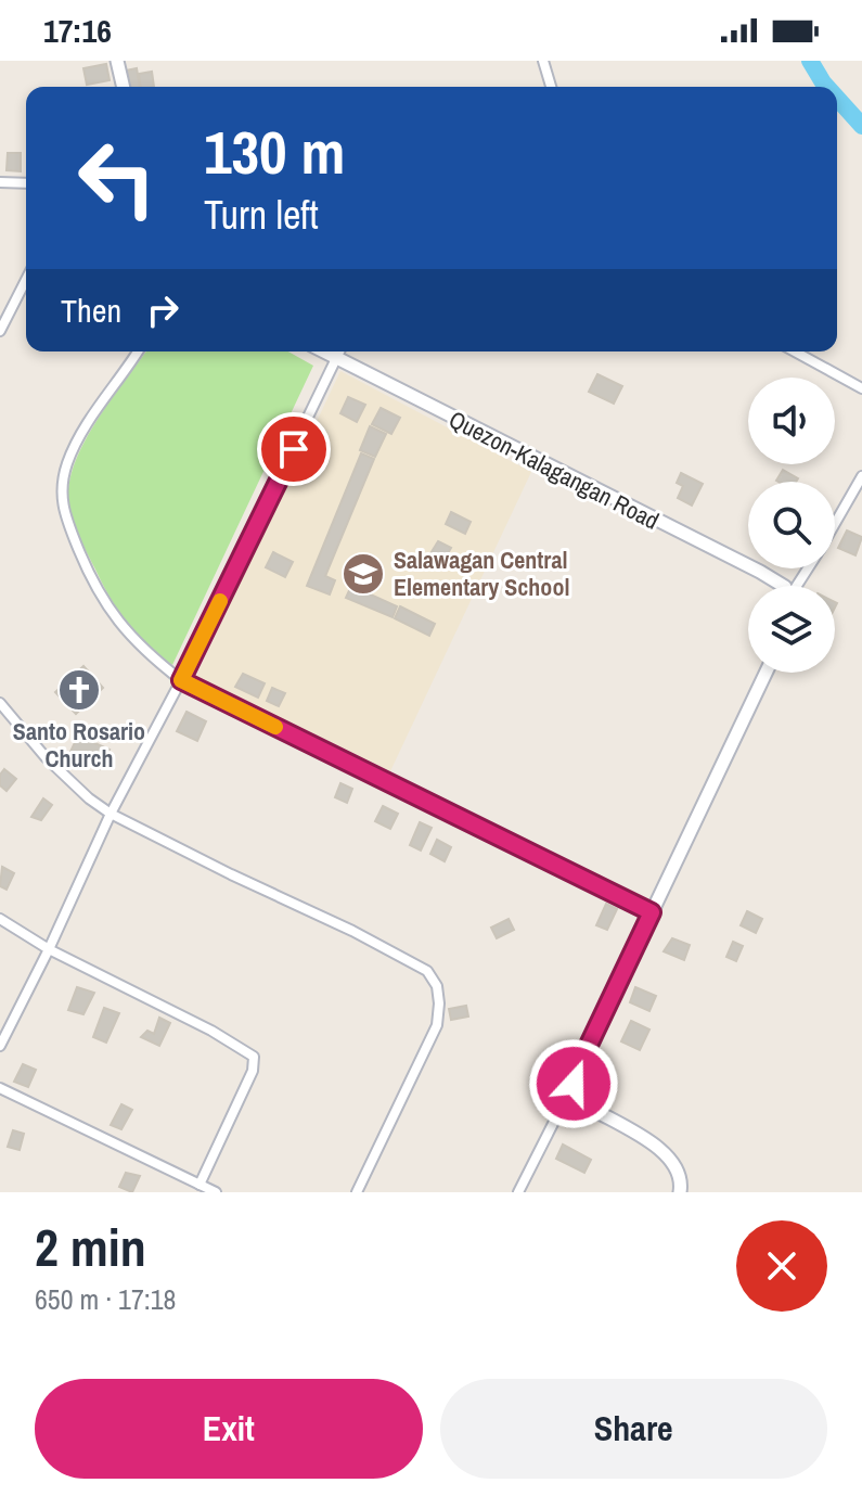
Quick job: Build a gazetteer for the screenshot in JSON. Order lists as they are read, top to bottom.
{
  "streets": {
    "main road": ["Quezon-Kalagangan Road"]
  },
  "places": {
    "school or university": ["Salawagan Central Elementary School"],
    "church": ["Santo Rosario Church"]
  },
  "page": {
    "status": "17:16",
    "turn": ["130 m", "Turn left"],
    "then": "Then",
    "heading": ["2 min", "650 m · 17:18"],
    "buttons": ["Exit", "Share"]
  }
}
